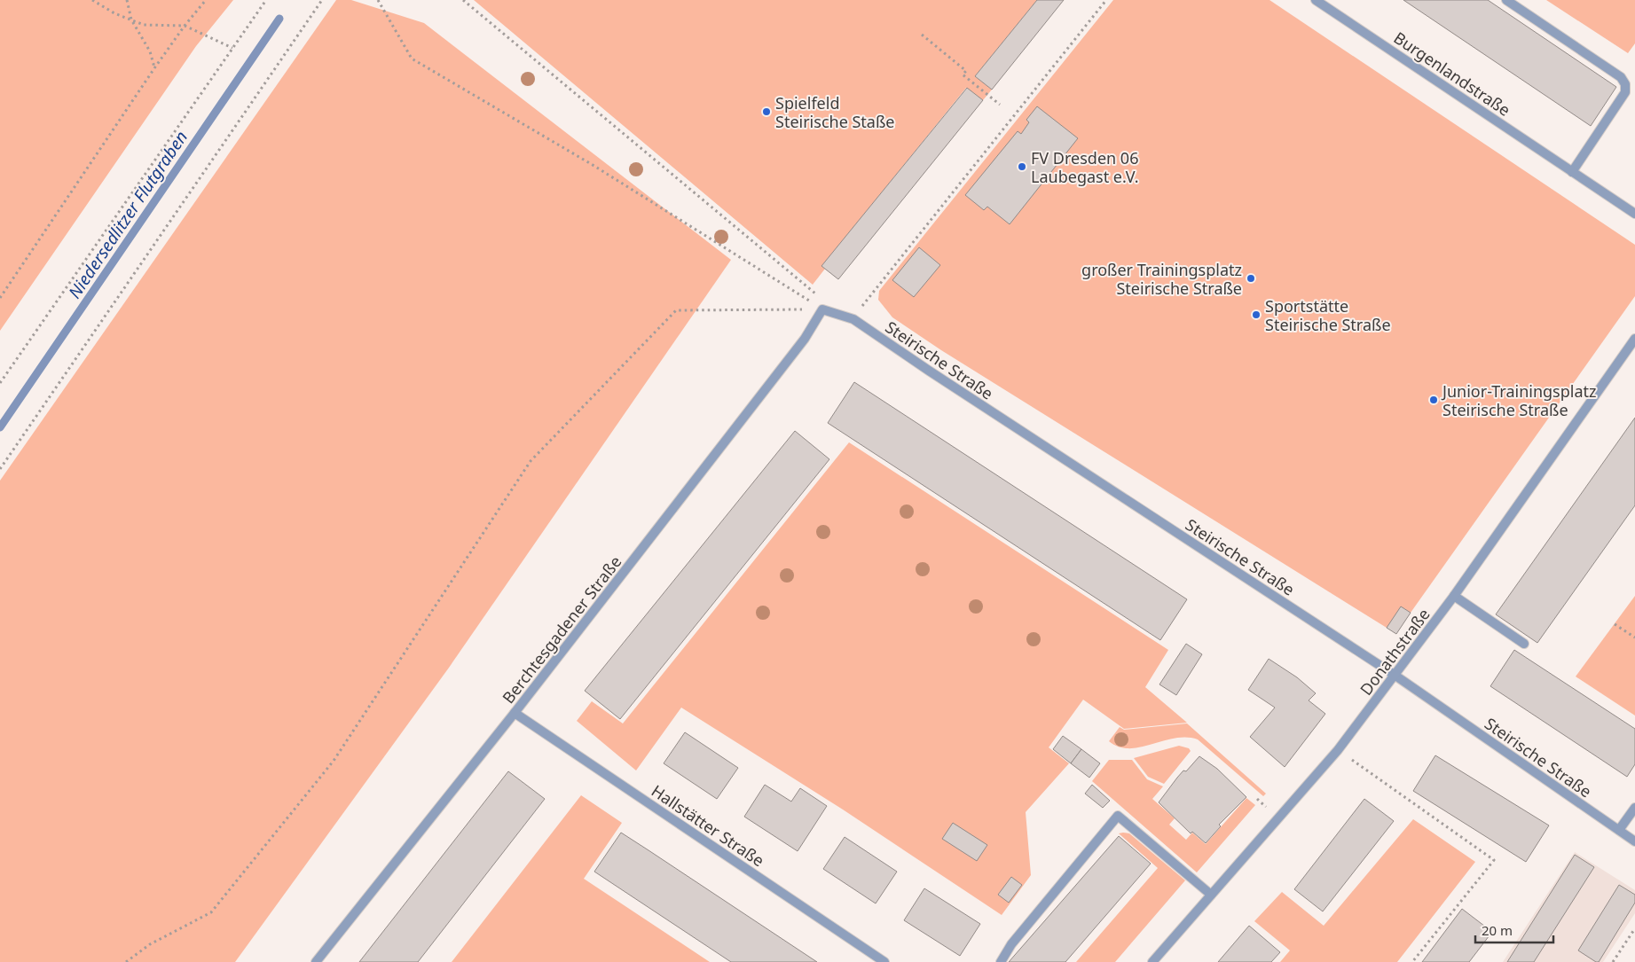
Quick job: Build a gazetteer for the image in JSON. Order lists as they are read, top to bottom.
{
  "streets": {
    "street": [
      "Burgenlandstraße",
      "Steirische Straße",
      "Berchtesgadener Straße",
      "Donathstraße",
      "Hallstätter Straße"
    ]
  },
  "crossings": [
    ["Steirische Straße", "Berchtesgadener Straße"],
    ["Steirische Straße", "Donathstraße"],
    ["Berchtesgadener Straße", "Hallstätter Straße"]
  ],
  "water": ["Niedersedlitzer Flutgraben"],
  "places": [
    "Spielfeld Steirische Staße",
    "FV Dresden 06 Laubegast e.V.",
    "großer Trainingsplatz Steirische Straße",
    "Sportstätte Steirische Straße",
    "Junior-Trainingsplatz Steirische Straße"
  ],
  "scale_bar": "20 m"
}
